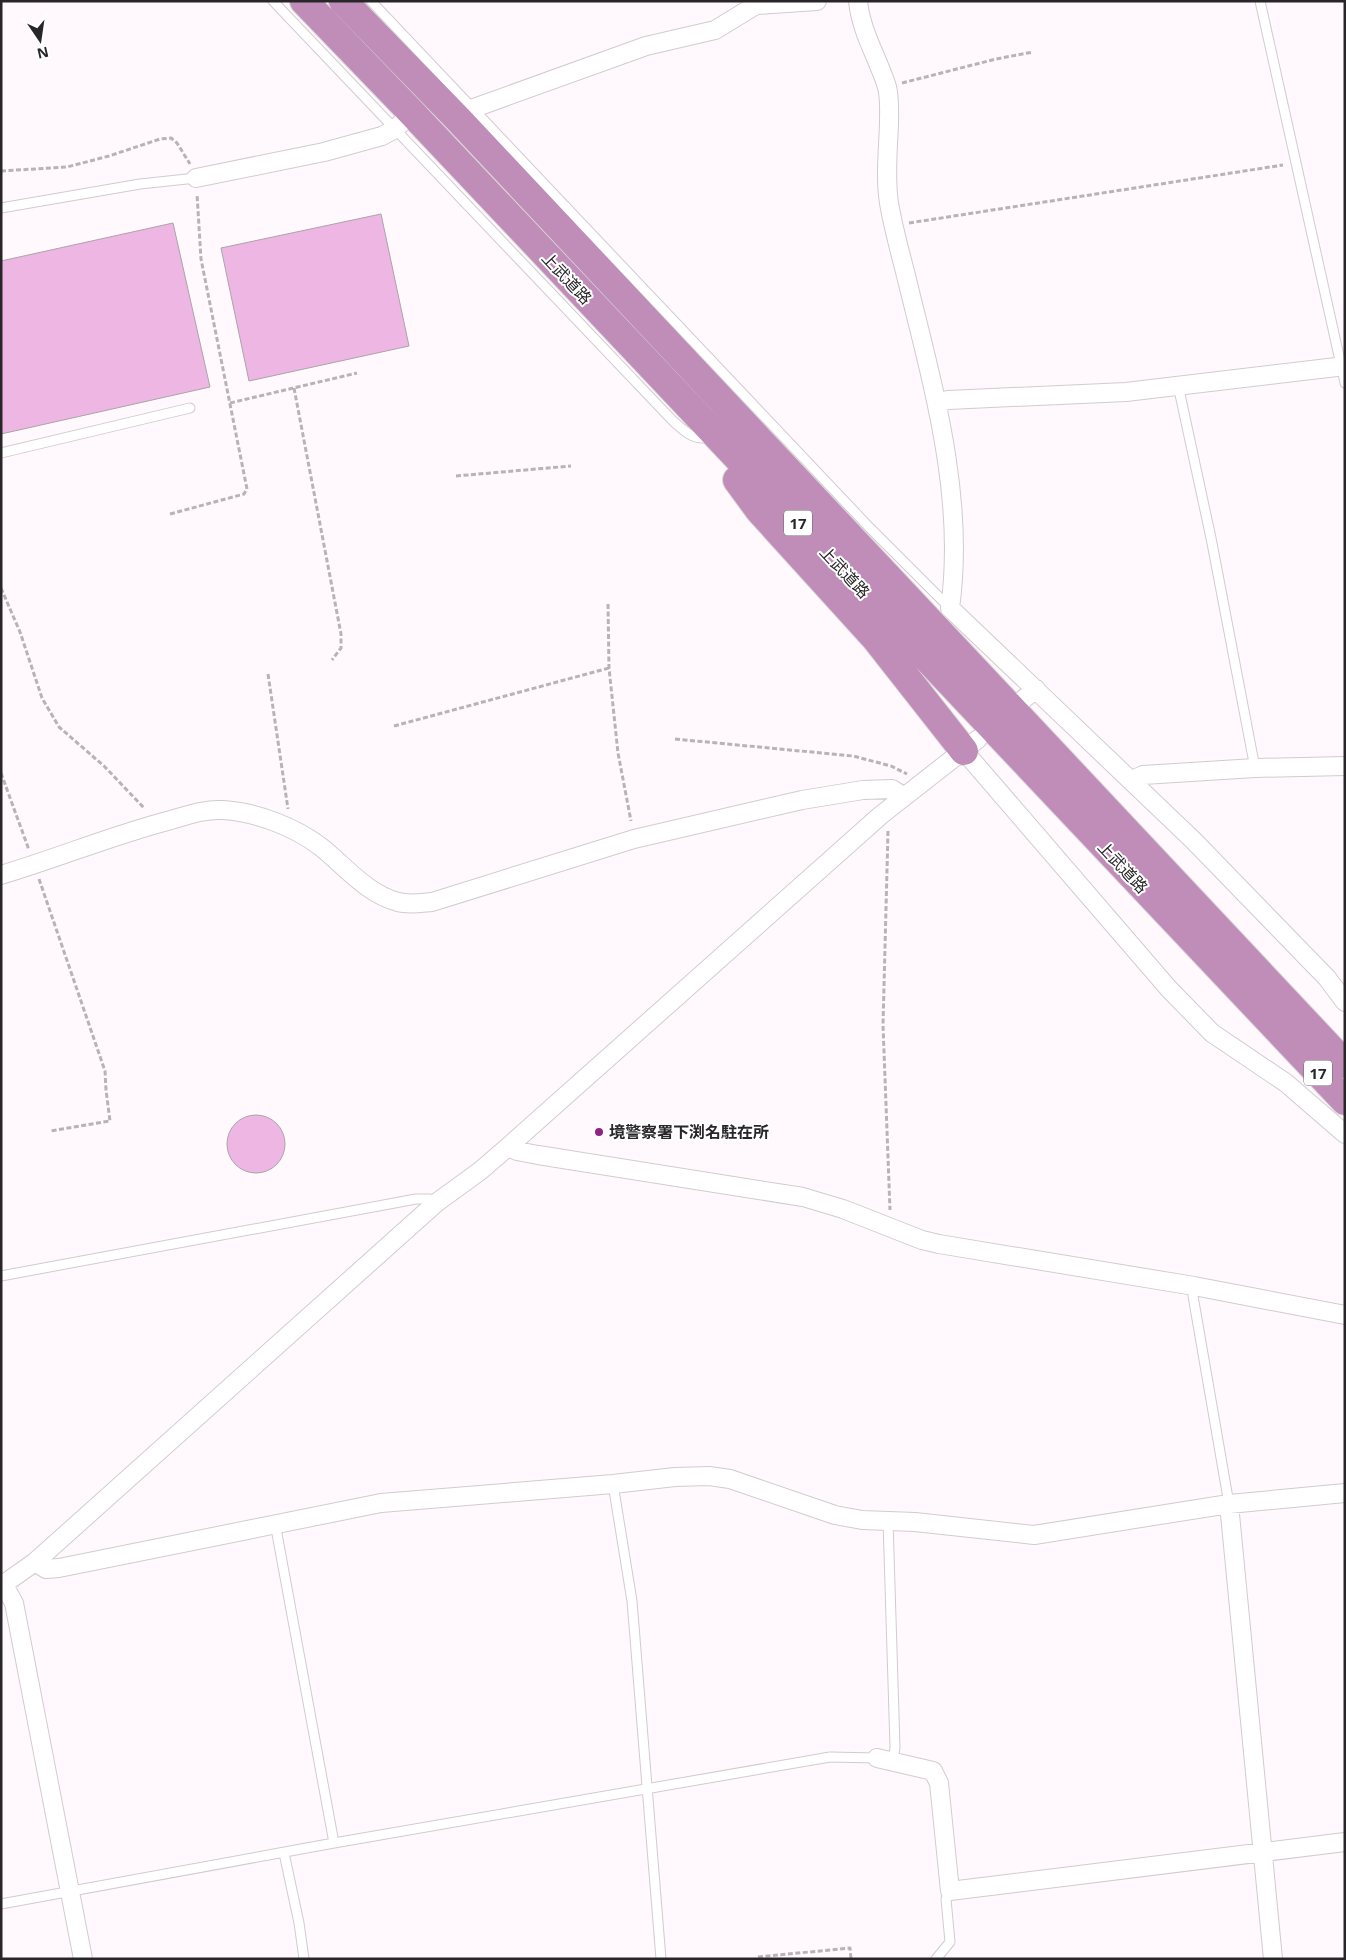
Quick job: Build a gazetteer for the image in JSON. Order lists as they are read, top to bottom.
{
  "streets": {
    "highway": ["上武道路", "17"]
  },
  "places": ["境警察署下渕名駐在所"],
  "north": "bottom"
}
